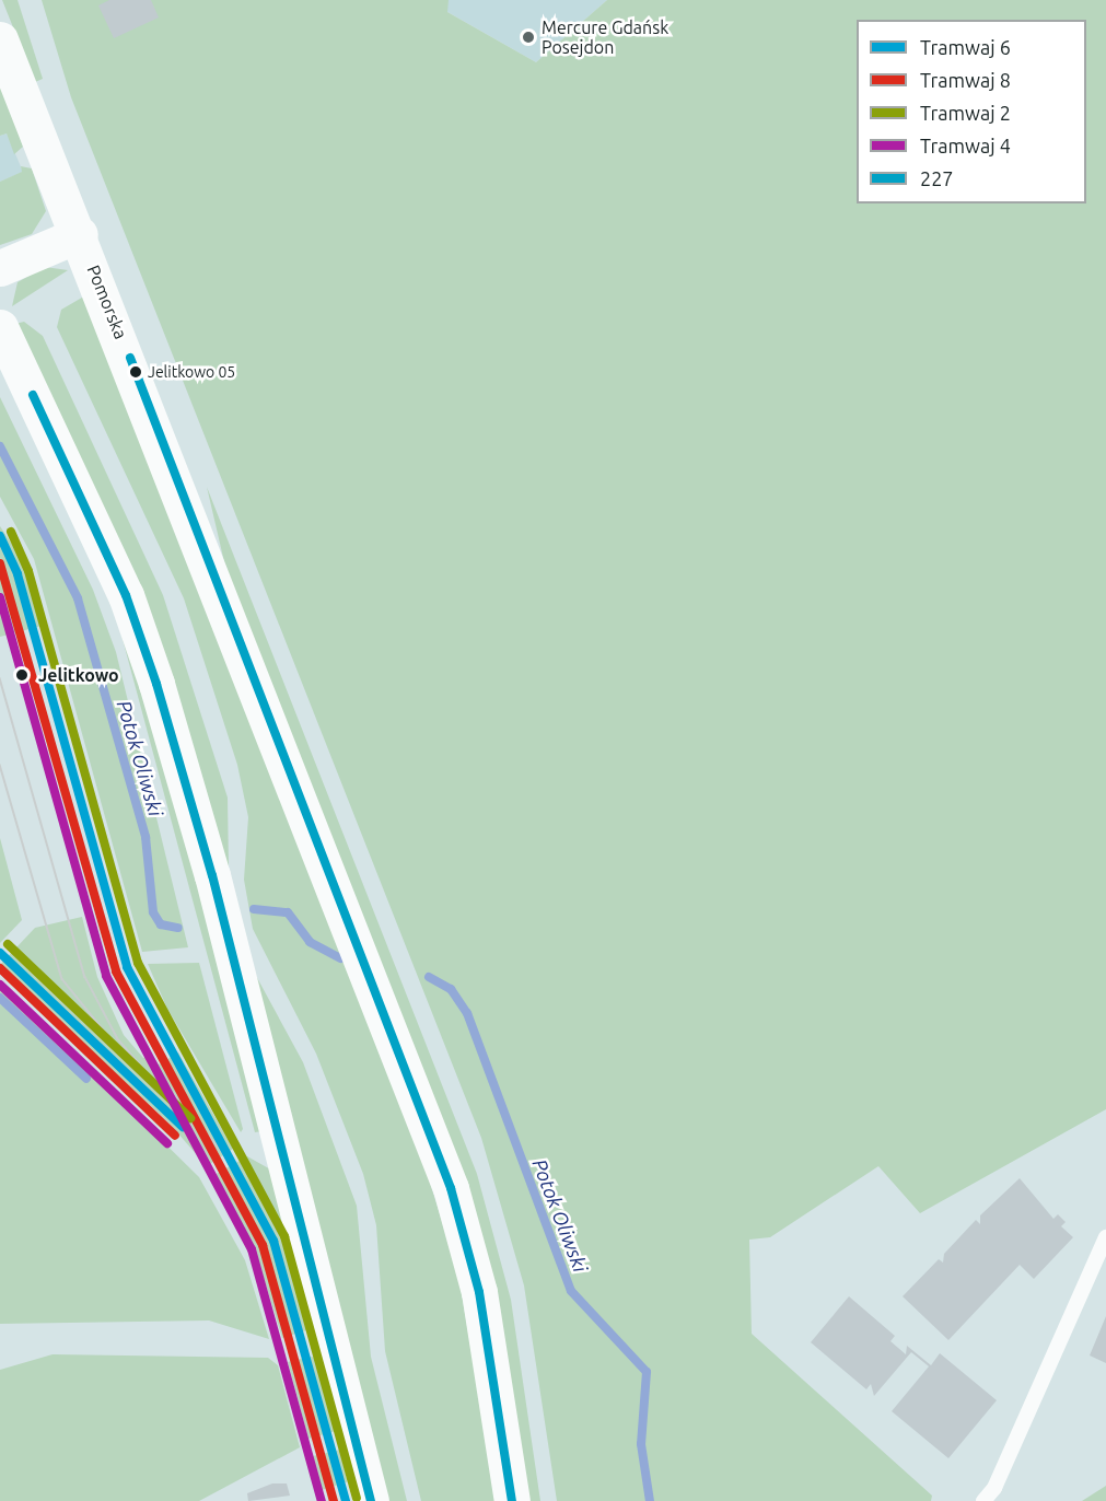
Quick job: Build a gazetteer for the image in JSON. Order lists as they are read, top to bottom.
{
  "streets": {
    "street": ["Pomorska"]
  },
  "water": ["Potok Oliwski"],
  "places": ["Mercure Gdańsk Posejdon", "Jelitkowo 05", "Jelitkowo"],
  "lines": [
    "transit line 227",
    "tram line 2",
    "tram line 6",
    "tram line 8",
    "tram line 4"
  ],
  "legend": [
    "Tramwaj 6",
    "Tramwaj 8",
    "Tramwaj 2",
    "Tramwaj 4",
    "227"
  ]
}
